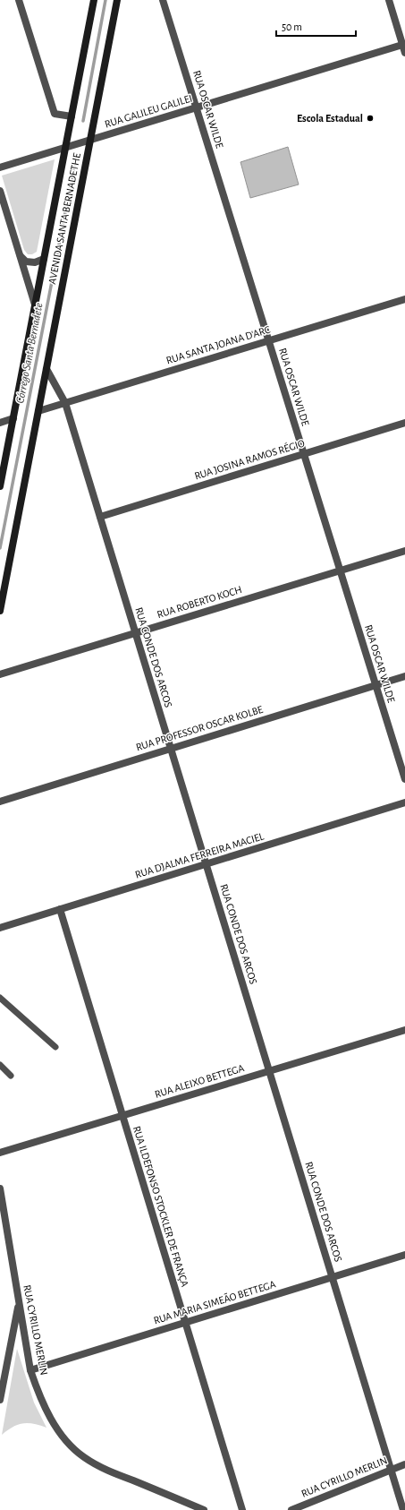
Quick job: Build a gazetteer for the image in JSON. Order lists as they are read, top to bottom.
{
  "streets": {
    "main road": ["AVENIDA SANTA BERNADETHE"],
    "street": [
      "RUA OSCAR WILDE",
      "RUA GALILEU GALILEI",
      "RUA SANTA JOANA D'ARC",
      "RUA JOSINA RAMOS RÉGIO",
      "RUA ROBERTO KOCH",
      "RUA CONDE DOS ARCOS",
      "RUA PROFESSOR OSCAR KOLBE",
      "RUA DJALMA FERREIRA MACIEL",
      "RUA ALEIXO BETTEGA",
      "RUA ILDEFONSO STOCKLER DE FRANÇA",
      "RUA MARIA SIMEÃO BETTEGA",
      "RUA CYRILLO MERLIN"
    ]
  },
  "crossings": [
    ["RUA OSCAR WILDE", "RUA GALILEU GALILEI"],
    ["RUA OSCAR WILDE", "RUA SANTA JOANA D'ARC"],
    ["RUA OSCAR WILDE", "RUA JOSINA RAMOS RÉGIO"],
    ["RUA OSCAR WILDE", "RUA ROBERTO KOCH"],
    ["RUA OSCAR WILDE", "RUA PROFESSOR OSCAR KOLBE"],
    ["RUA GALILEU GALILEI", "AVENIDA SANTA BERNADETHE"],
    ["AVENIDA SANTA BERNADETHE", "RUA SANTA JOANA D'ARC"],
    ["AVENIDA SANTA BERNADETHE", "RUA CONDE DOS ARCOS"],
    ["RUA SANTA JOANA D'ARC", "RUA CONDE DOS ARCOS"],
    ["RUA JOSINA RAMOS RÉGIO", "RUA CONDE DOS ARCOS"],
    ["RUA ROBERTO KOCH", "RUA CONDE DOS ARCOS"],
    ["RUA CONDE DOS ARCOS", "RUA PROFESSOR OSCAR KOLBE"],
    ["RUA CONDE DOS ARCOS", "RUA DJALMA FERREIRA MACIEL"],
    ["RUA CONDE DOS ARCOS", "RUA ALEIXO BETTEGA"],
    ["RUA CONDE DOS ARCOS", "RUA MARIA SIMEÃO BETTEGA"],
    ["RUA CONDE DOS ARCOS", "RUA CYRILLO MERLIN"],
    ["RUA DJALMA FERREIRA MACIEL", "RUA ILDEFONSO STOCKLER DE FRANÇA"],
    ["RUA ALEIXO BETTEGA", "RUA ILDEFONSO STOCKLER DE FRANÇA"],
    ["RUA ILDEFONSO STOCKLER DE FRANÇA", "RUA MARIA SIMEÃO BETTEGA"],
    ["RUA MARIA SIMEÃO BETTEGA", "RUA CYRILLO MERLIN"]
  ],
  "water": ["Córrego Santa Bernadete"],
  "places": ["Escola Estadual"],
  "scale_bar": "50 m"
}
